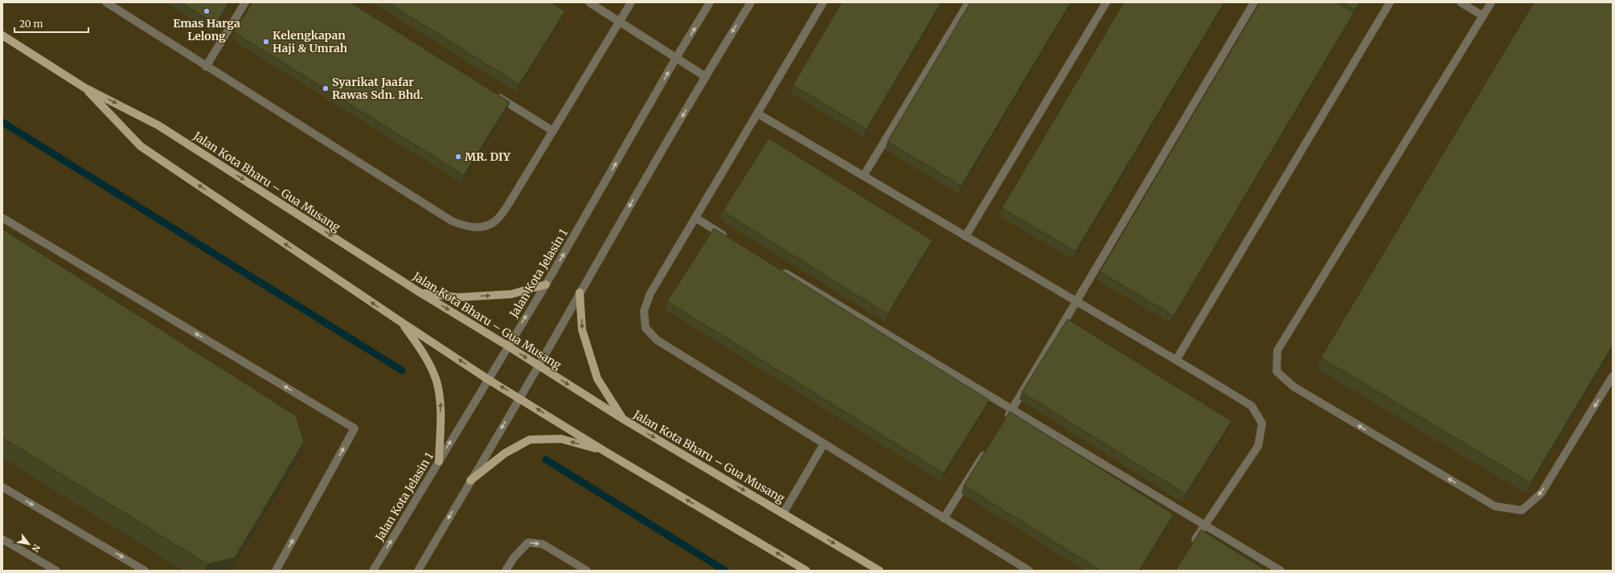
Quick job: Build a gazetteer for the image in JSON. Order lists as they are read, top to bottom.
{
  "streets": {
    "main road": ["Jalan Kota Bharu – Gua Musang"],
    "street": ["Jalan Kota Jelasin 1"]
  },
  "crossings": [
    ["Jalan Kota Bharu – Gua Musang", "Jalan Kota Jelasin 1"]
  ],
  "places": [
    "Emas Harga Lelong",
    "Kelengkapan Haji & Umrah",
    "Syarikat Jaafar Rawas Sdn. Bhd.",
    "MR. DIY"
  ],
  "scale_bar": "20 m",
  "north": "bottom right"
}
